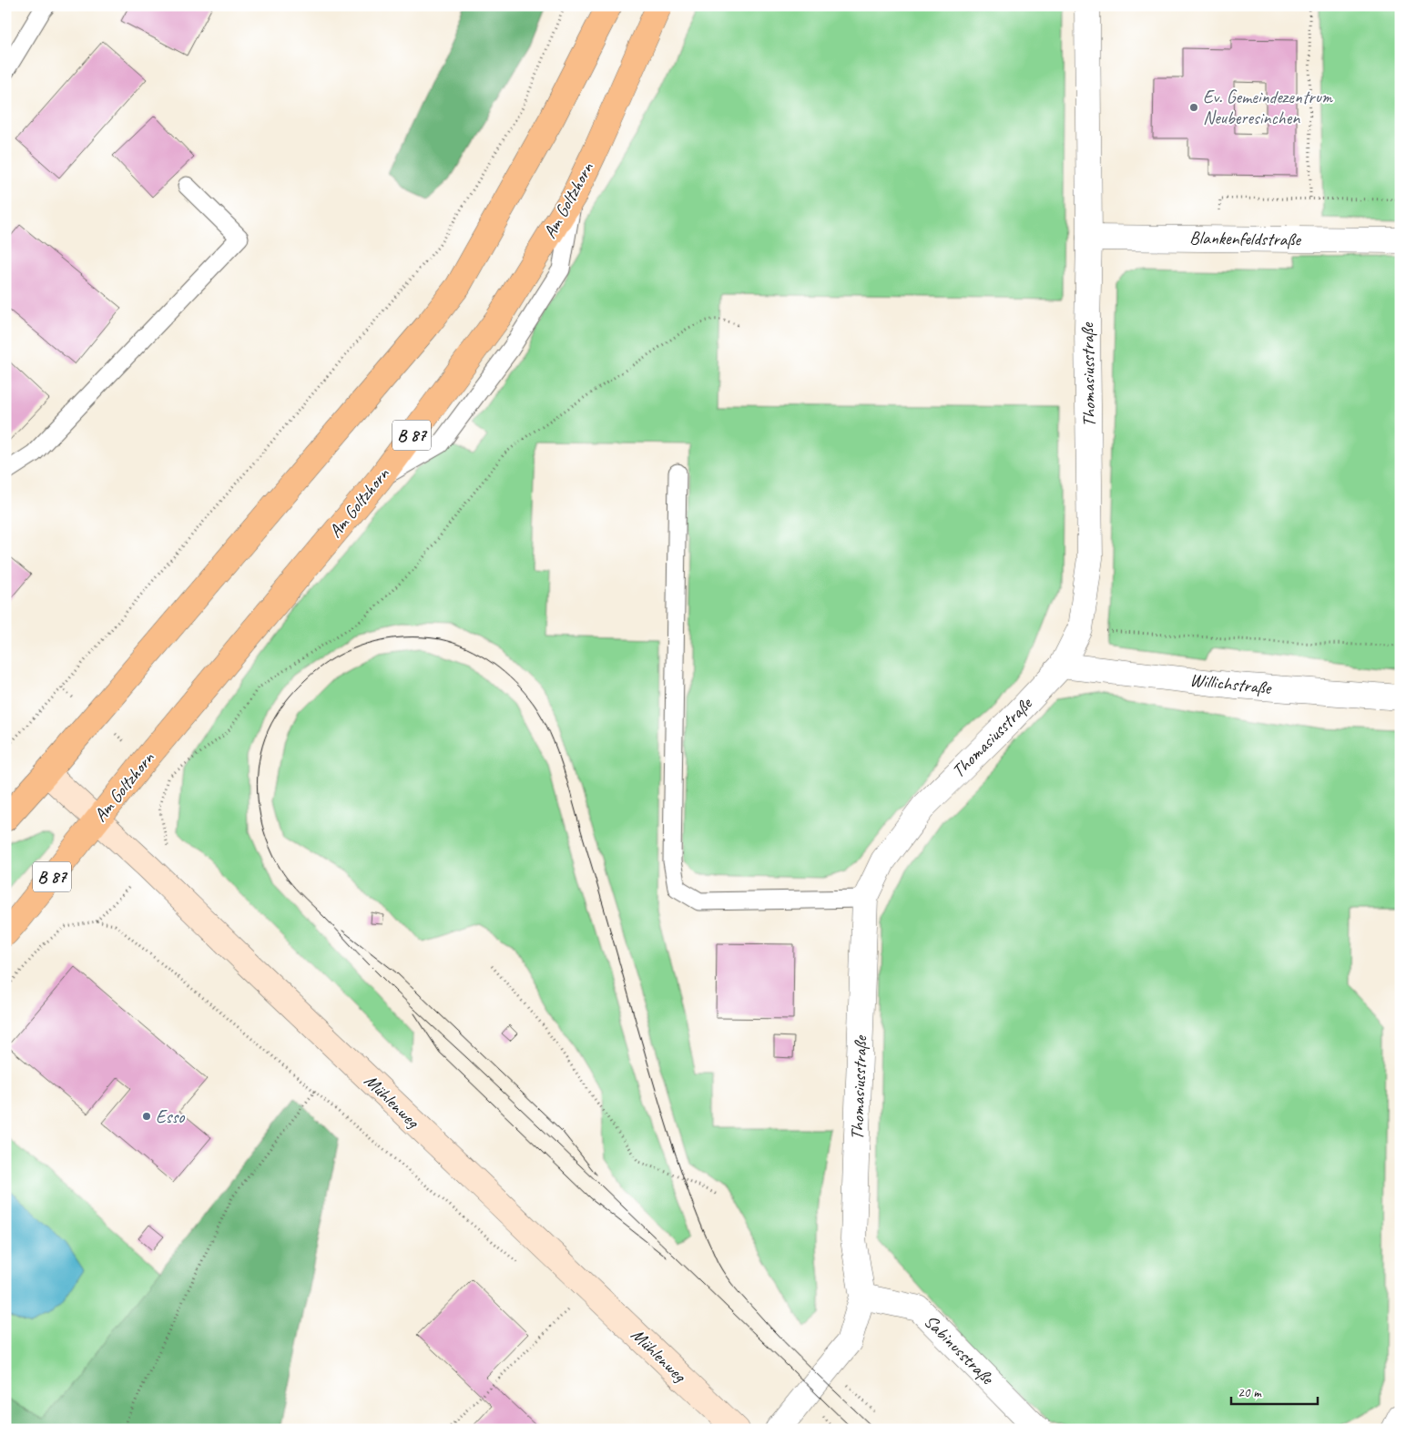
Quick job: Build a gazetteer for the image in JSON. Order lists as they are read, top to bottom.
{
  "streets": {
    "main road": ["Am Goltzhorn", "B 87"],
    "street": [
      "Blankenfeldstraße",
      "Thomasiusstraße",
      "Willichstraße",
      "Mühlenweg",
      "Sabinusstraße"
    ]
  },
  "crossings": [
    ["Am Goltzhorn", "Mühlenweg"],
    ["Blankenfeldstraße", "Thomasiusstraße"],
    ["Thomasiusstraße", "Willichstraße"],
    ["Thomasiusstraße", "Sabinusstraße"]
  ],
  "places": ["Ev. Gemeindezentrum Neuberesinchen", "Esso"],
  "scale_bar": "20 m"
}
